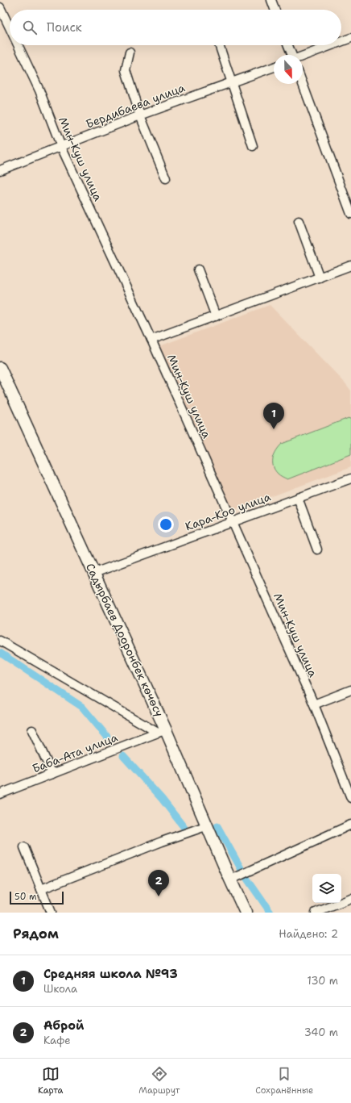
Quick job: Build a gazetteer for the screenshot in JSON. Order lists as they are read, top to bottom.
{
  "streets": {
    "main road": ["Садырбаев Дооронбек көчөсү"],
    "street": [
      "Бердибаева улица",
      "Мин-Куш улица",
      "Кара-Коо улица",
      "Баба-Ата улица"
    ]
  },
  "crossings": [
    ["Бердибаева улица", "Мин-Куш улица"],
    ["Мин-Куш улица", "Кара-Коо улица"],
    ["Кара-Коо улица", "Садырбаев Дооронбек көчөсү"],
    ["Садырбаев Дооронбек көчөсү", "Баба-Ата улица"]
  ],
  "scale_bar": "50 m",
  "north": "bottom",
  "page": {
    "search": "Поиск",
    "pins": ["1", "2"],
    "scale": "50 m",
    "heading": ["Рядом", "Найдено: 2"],
    "list": [
      {
        "mark": "1",
        "name": "Средняя школа №93",
        "note": "Школа",
        "value": "130 m"
      },
      {
        "mark": "2",
        "name": "Аброй",
        "note": "Кафе",
        "value": "340 m"
      }
    ],
    "nav": ["Карта", "Маршрут", "Сохранённые"]
  }
}
